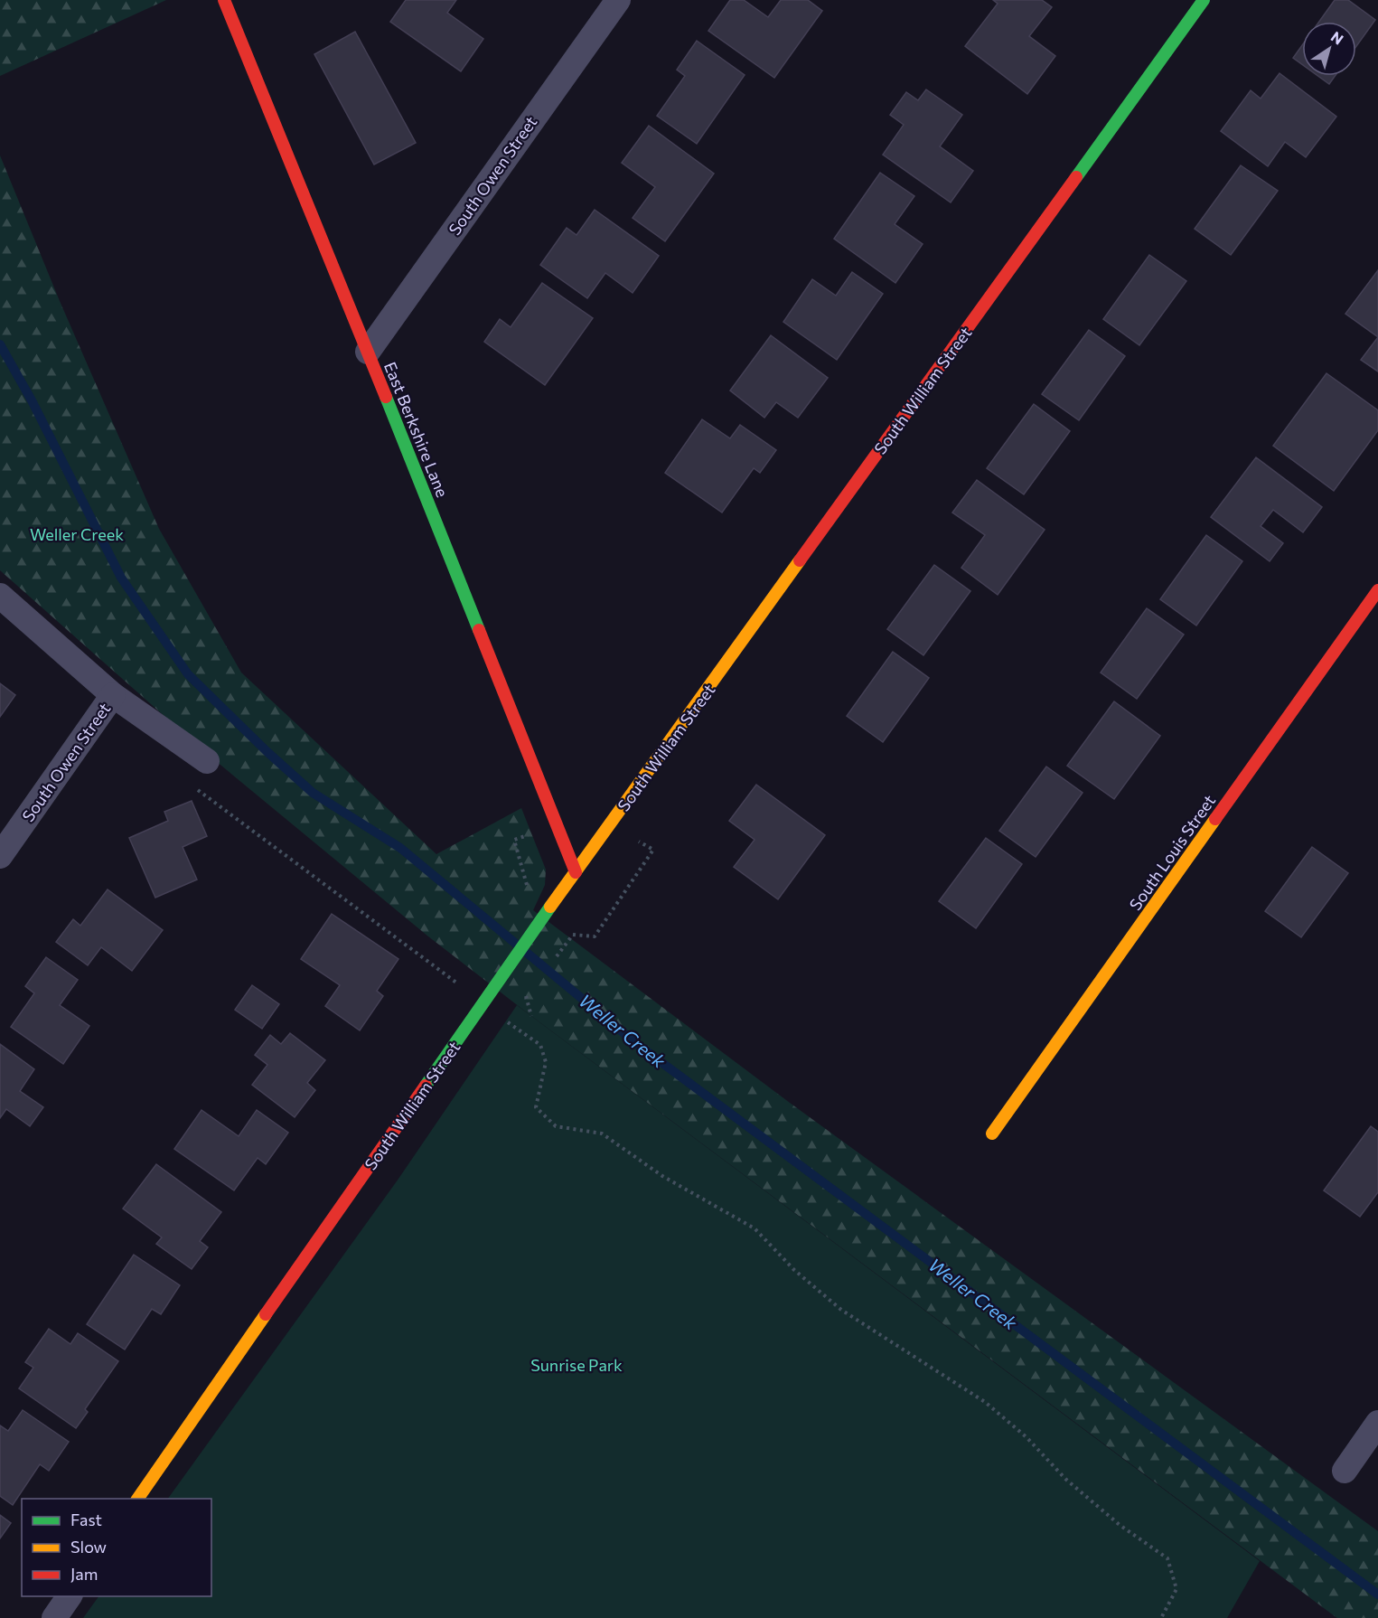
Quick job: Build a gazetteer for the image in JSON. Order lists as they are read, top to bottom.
{
  "streets": {
    "street": [
      "South Owen Street",
      "South William Street",
      "East Berkshire Lane",
      "South Louis Street"
    ]
  },
  "crossings": [
    ["South Owen Street", "East Berkshire Lane"],
    ["South William Street", "East Berkshire Lane"]
  ],
  "water": ["Weller Creek"],
  "parks": ["Weller Creek", "Sunrise Park"],
  "legend": ["Fast", "Slow", "Jam"],
  "north": "top right"
}
